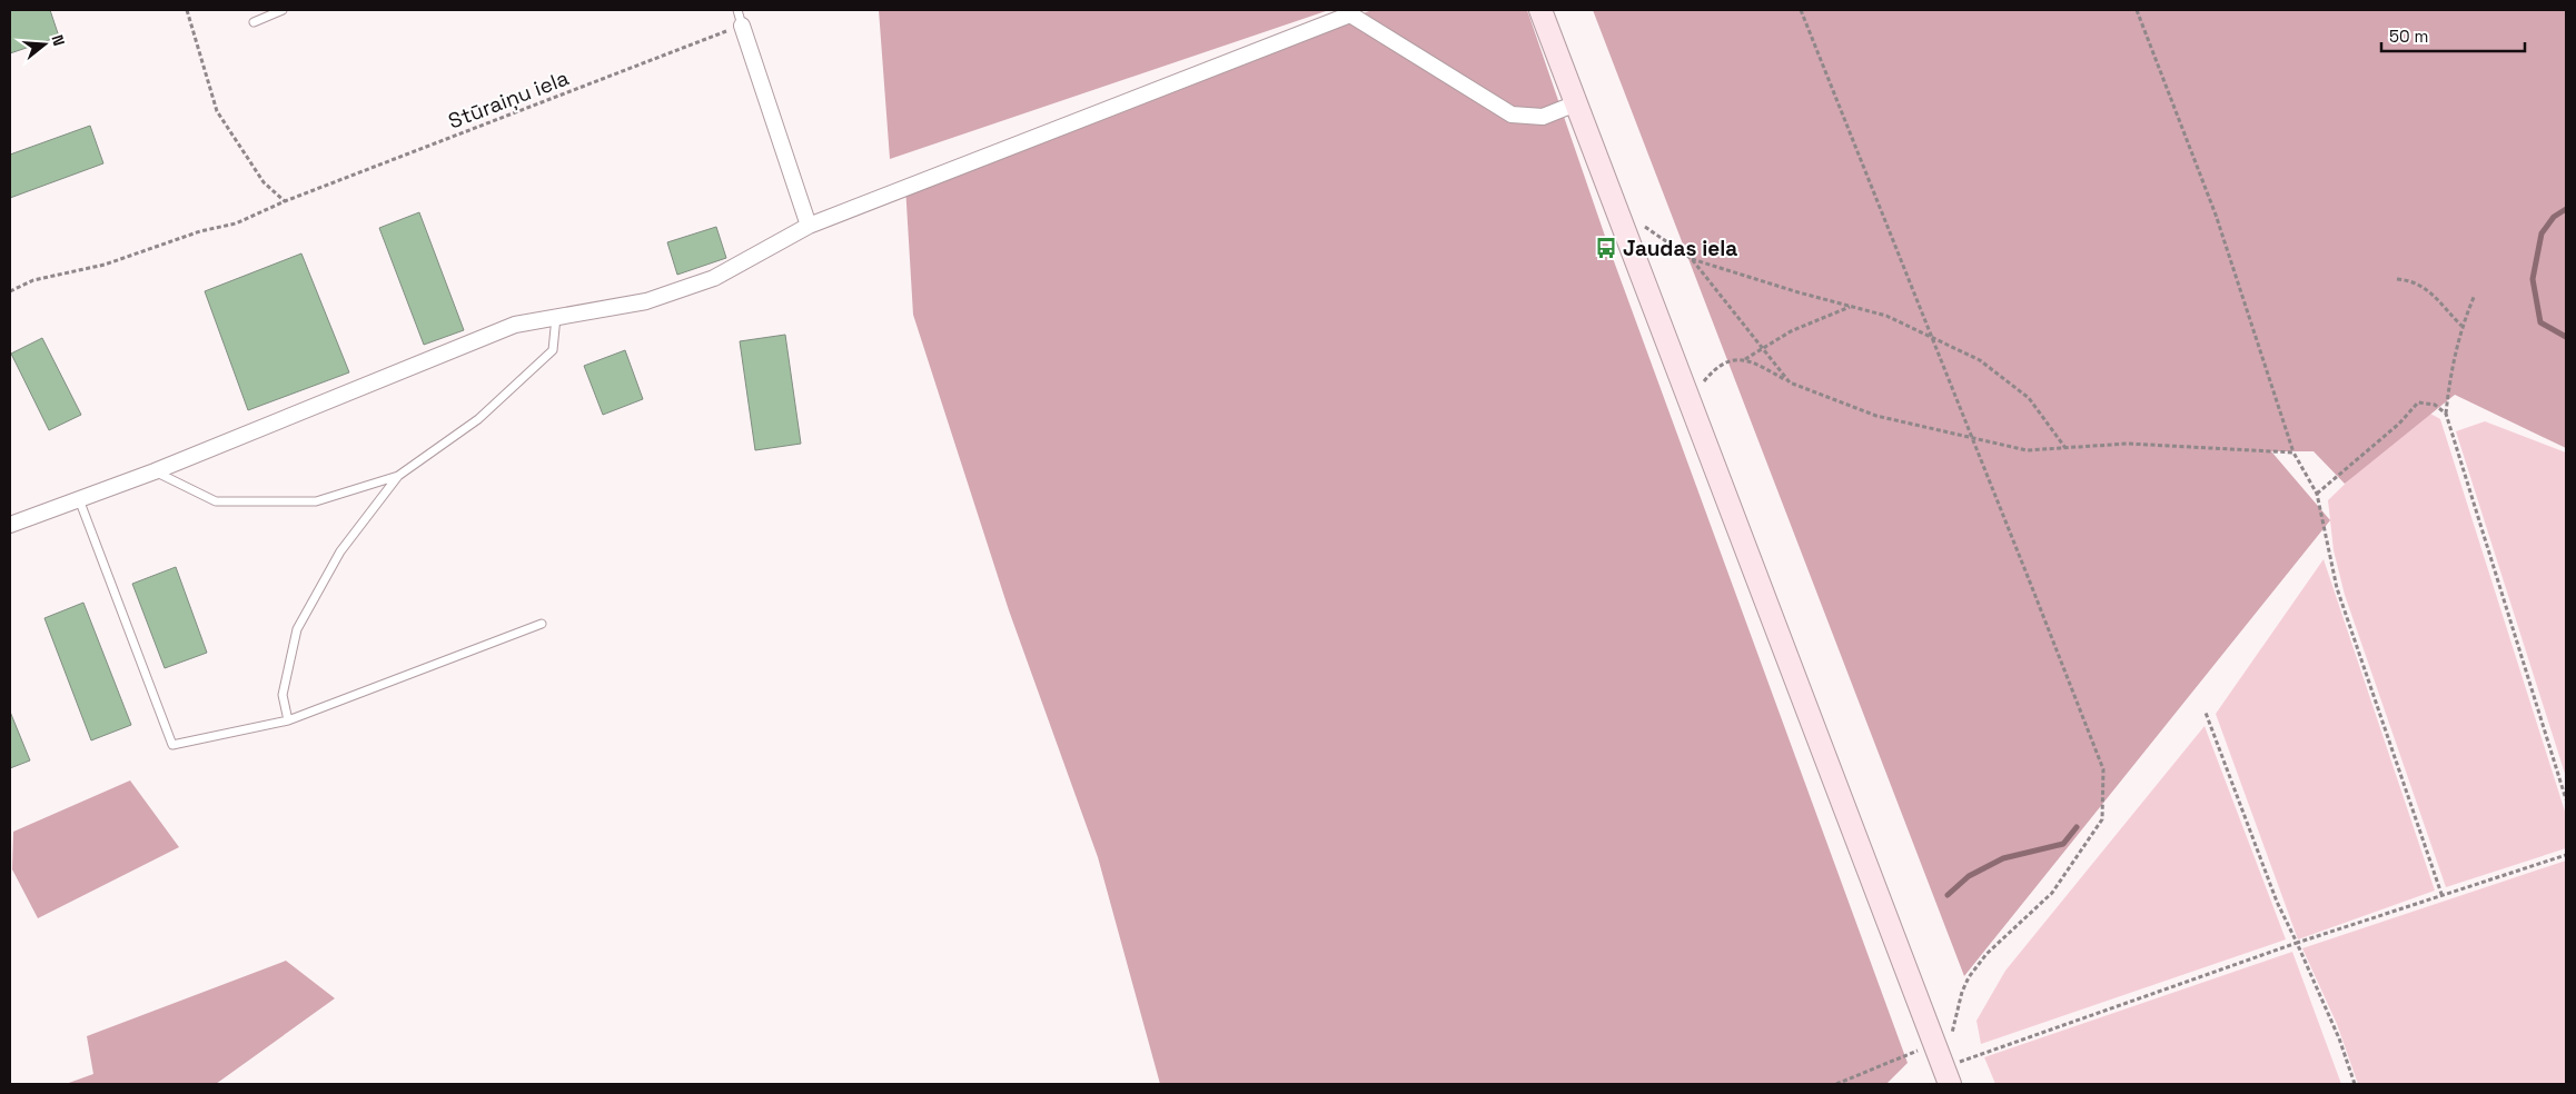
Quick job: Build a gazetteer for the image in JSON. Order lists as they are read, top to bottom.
{
  "streets": {
    "path": ["Stūraiņu iela"]
  },
  "places": {
    "bus stop": ["Jaudas iela"]
  },
  "scale_bar": "50 m",
  "north": "right"
}
